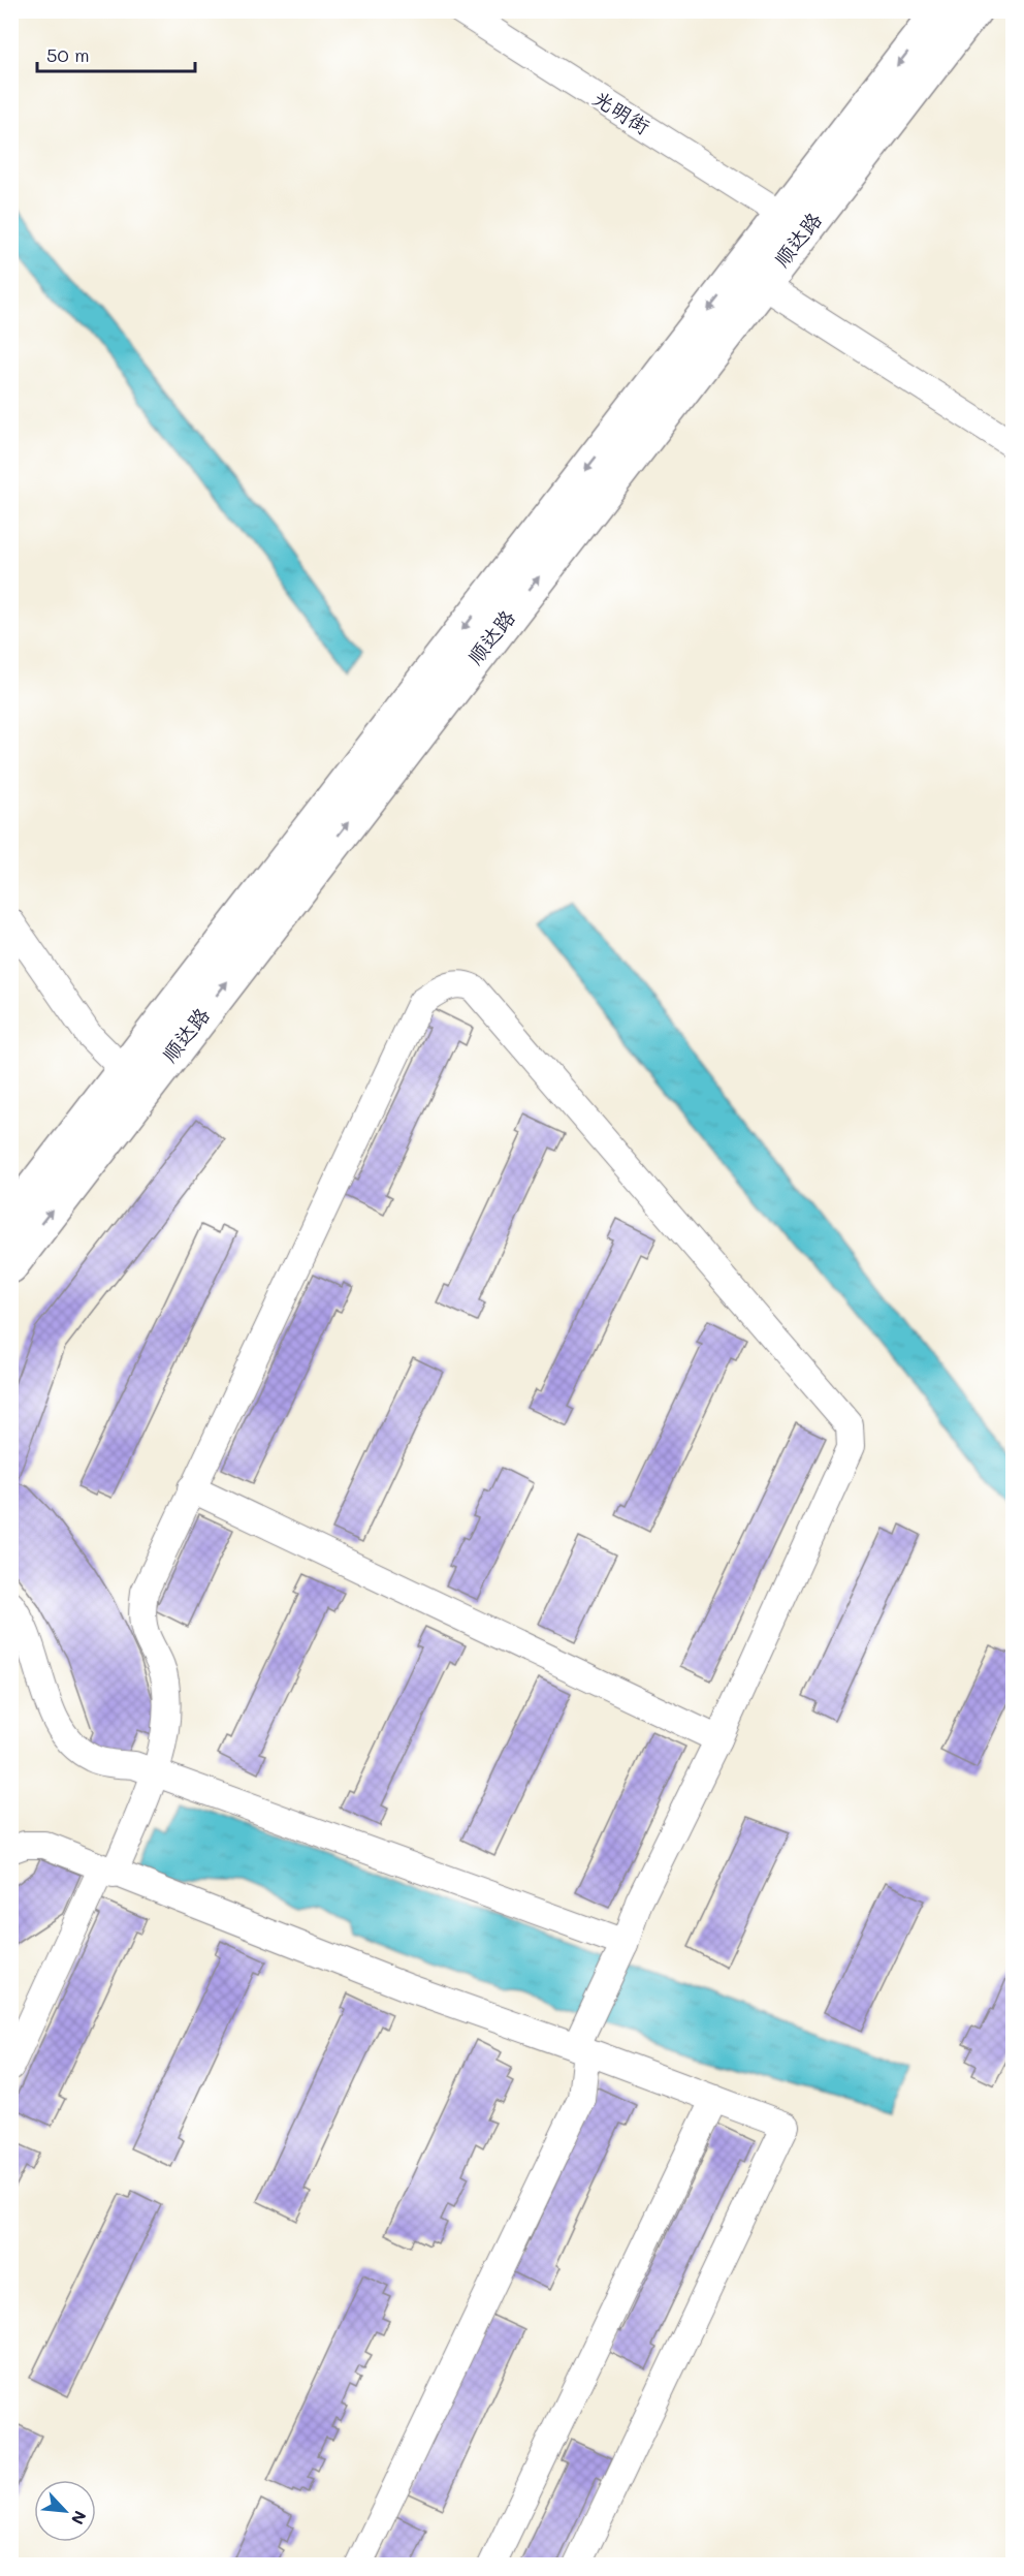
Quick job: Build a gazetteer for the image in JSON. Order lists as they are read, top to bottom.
{
  "streets": {
    "main road": ["顺达路"],
    "street": ["光明街"]
  },
  "crossings": [
    ["光明街", "顺达路"]
  ],
  "scale_bar": "50 m",
  "north": "bottom right"
}
